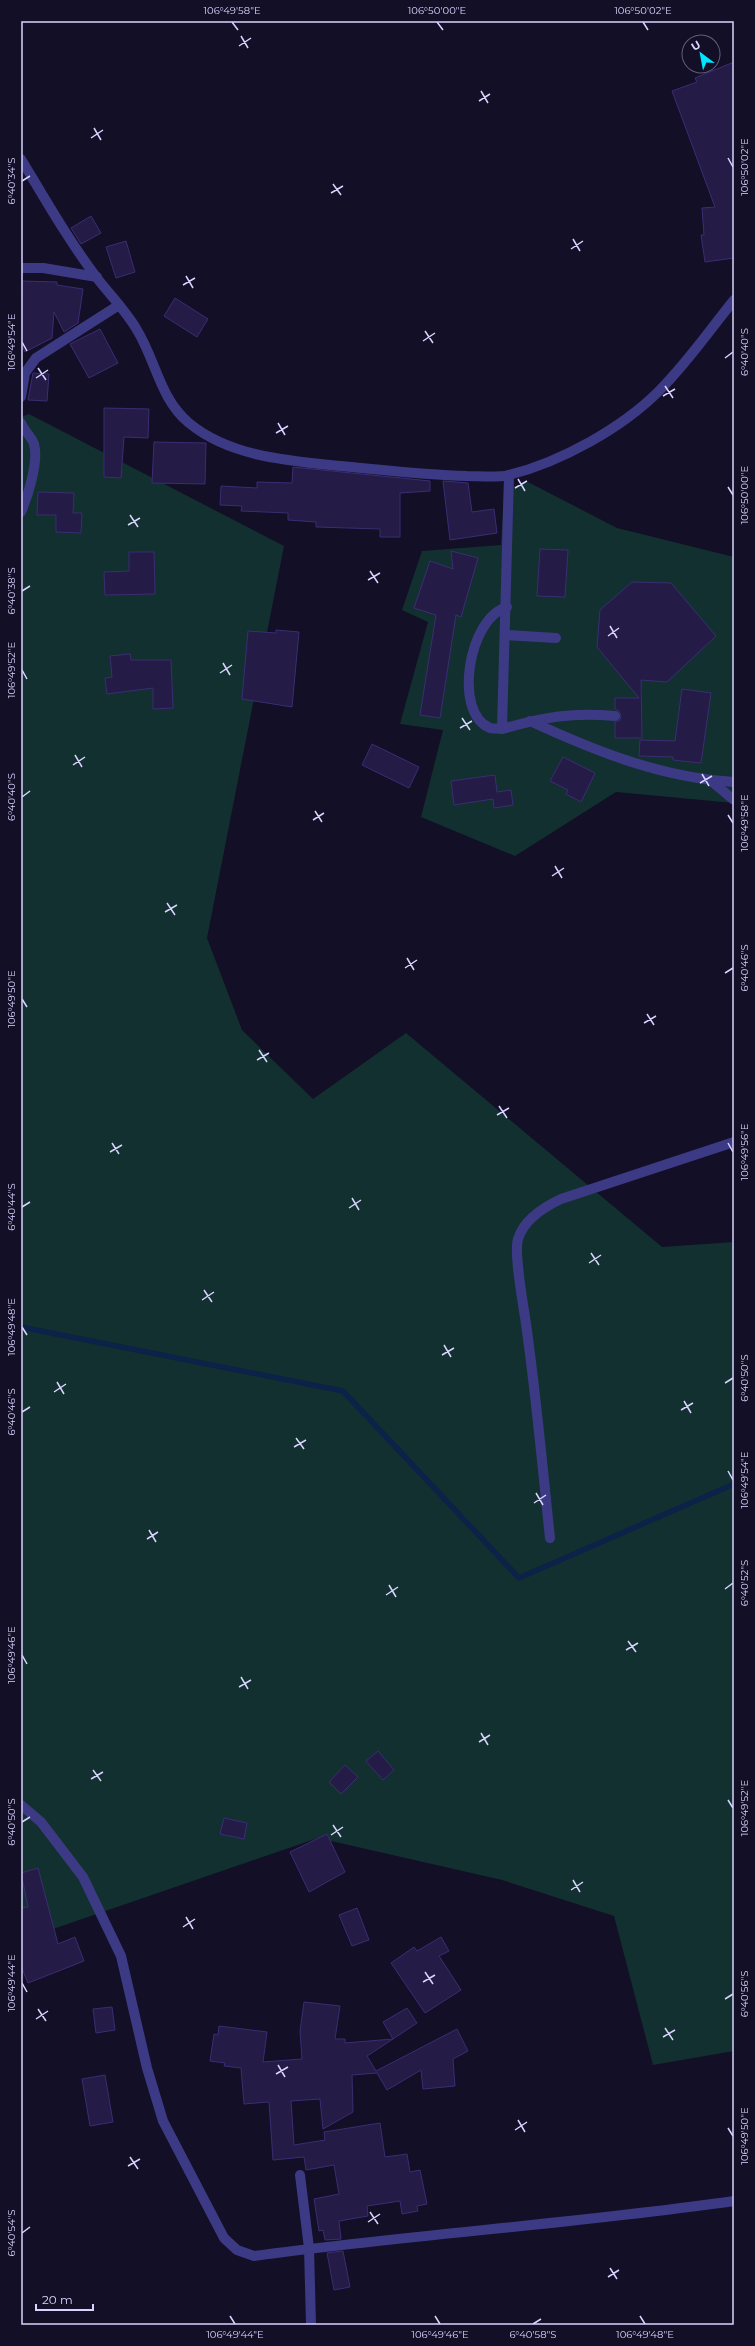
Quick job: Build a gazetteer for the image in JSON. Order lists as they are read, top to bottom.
{
  "scale_bar": "20 m",
  "north": "top left",
  "coordinates": [
    "106°49'58\"E",
    "106°50'00\"E",
    "106°50'02\"E",
    "6°40'34\"S",
    "106°49'54\"E",
    "6°40'40\"S",
    "6°40'38\"S",
    "106°49'52\"E",
    "6°40'46\"S",
    "106°49'50\"E",
    "106°49'56\"E",
    "6°40'44\"S",
    "106°49'48\"E",
    "6°40'50\"S",
    "6°40'52\"S",
    "106°49'46\"E",
    "106°49'44\"E",
    "6°40'56\"S",
    "6°40'54\"S",
    "6°40'58\"S"
  ]
}
